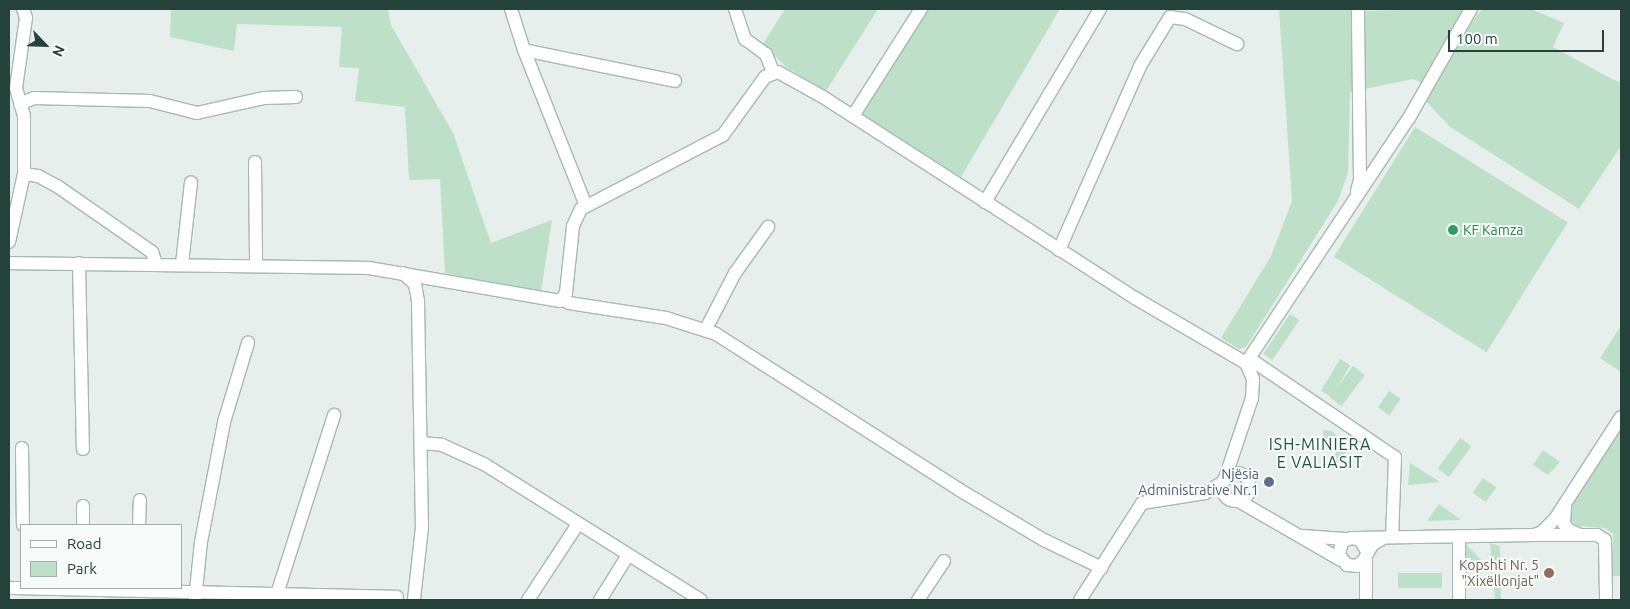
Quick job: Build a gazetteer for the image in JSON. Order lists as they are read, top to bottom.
{
  "districts": ["ISH-MINIERA E VALIASIT"],
  "places": ["KF Kamza", "Njësia Administrative Nr.1", "Kopshti Nr. 5 \"Xixëllonjat\""],
  "legend": ["Road", "Park"],
  "scale_bar": "100 m",
  "north": "bottom right"
}
